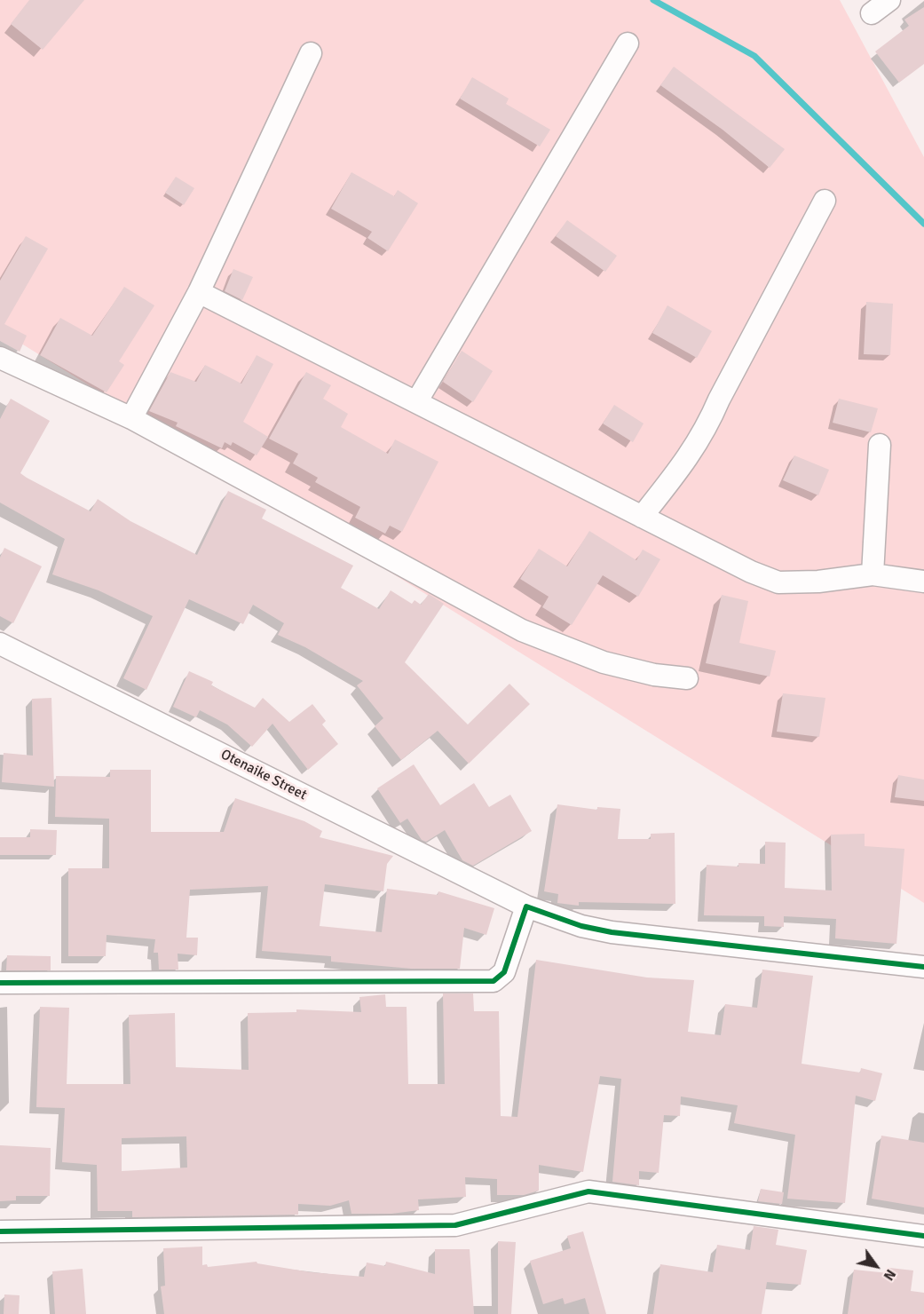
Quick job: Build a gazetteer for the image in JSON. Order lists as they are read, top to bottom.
{
  "streets": {
    "street": ["Otenaike Street"]
  },
  "north": "bottom right"
}
